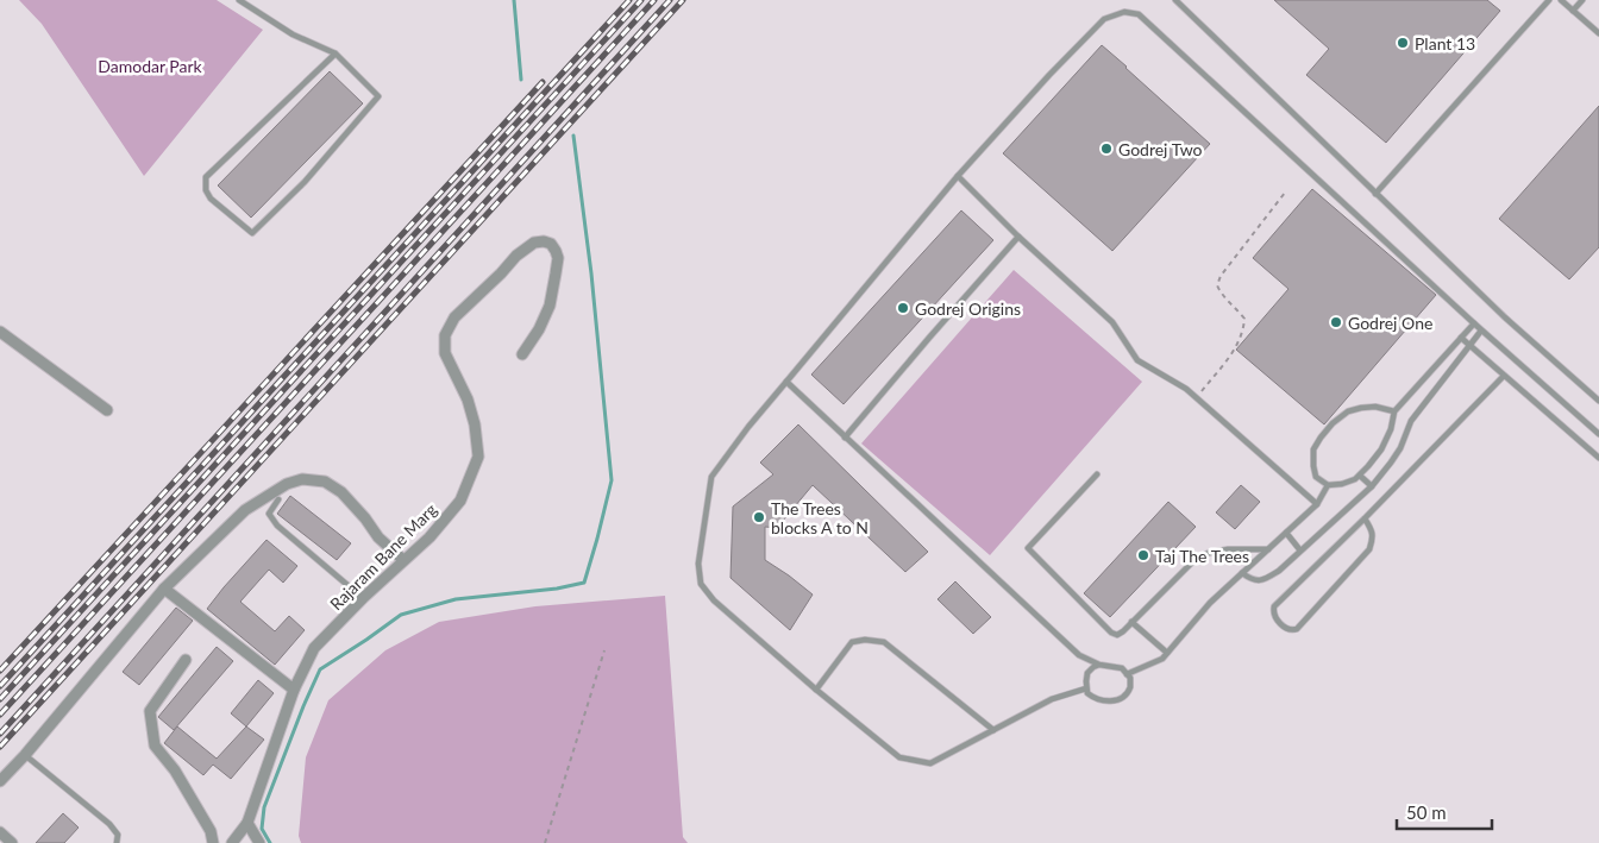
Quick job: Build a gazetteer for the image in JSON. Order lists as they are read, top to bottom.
{
  "streets": {
    "street": ["Rajaram Bane Marg"]
  },
  "parks": ["Damodar Park"],
  "places": [
    "Plant 13",
    "Godrej Two",
    "Godrej Origins",
    "Godrej One",
    "The Trees blocks A to N",
    "Taj The Trees"
  ],
  "scale_bar": "50 m"
}
